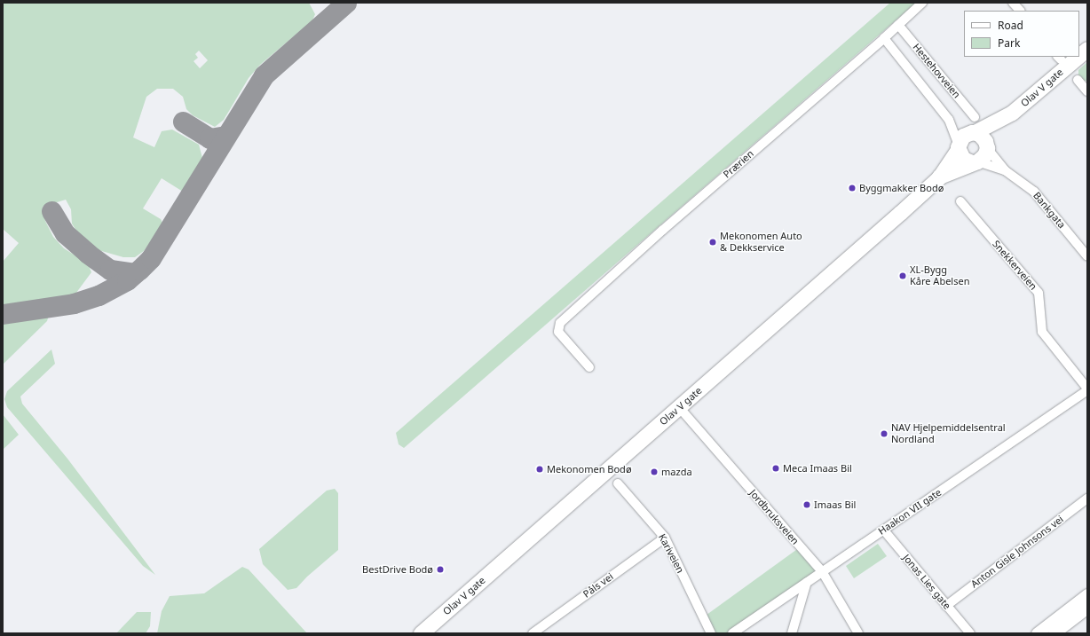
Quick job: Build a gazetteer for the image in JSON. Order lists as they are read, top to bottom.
{
  "streets": {
    "highway": ["Olav V gate"],
    "street": [
      "Hestehovveien",
      "Prærien",
      "Bankgata",
      "Snekkerveien",
      "Haakon VII gate",
      "Jordbruksveien",
      "Anton Gisle Johnsons vei",
      "Kariveien",
      "Jonas Lies gate",
      "Påls vei"
    ]
  },
  "crossings": [
    ["Olav V gate", "Bankgata"],
    ["Olav V gate", "Jordbruksveien"],
    ["Snekkerveien", "Haakon VII gate"],
    ["Haakon VII gate", "Jordbruksveien"],
    ["Haakon VII gate", "Jonas Lies gate"],
    ["Anton Gisle Johnsons vei", "Jonas Lies gate"],
    ["Kariveien", "Påls vei"]
  ],
  "places": [
    "Byggmakker Bodø",
    "Mekonomen Auto & Dekkservice",
    "XL-Bygg Kåre Abelsen",
    "NAV Hjelpemiddelsentral Nordland",
    "Meca Imaas Bil",
    "Mekonomen Bodø",
    "mazda",
    "Imaas Bil",
    "BestDrive Bodø"
  ],
  "legend": ["Road", "Park"]
}
